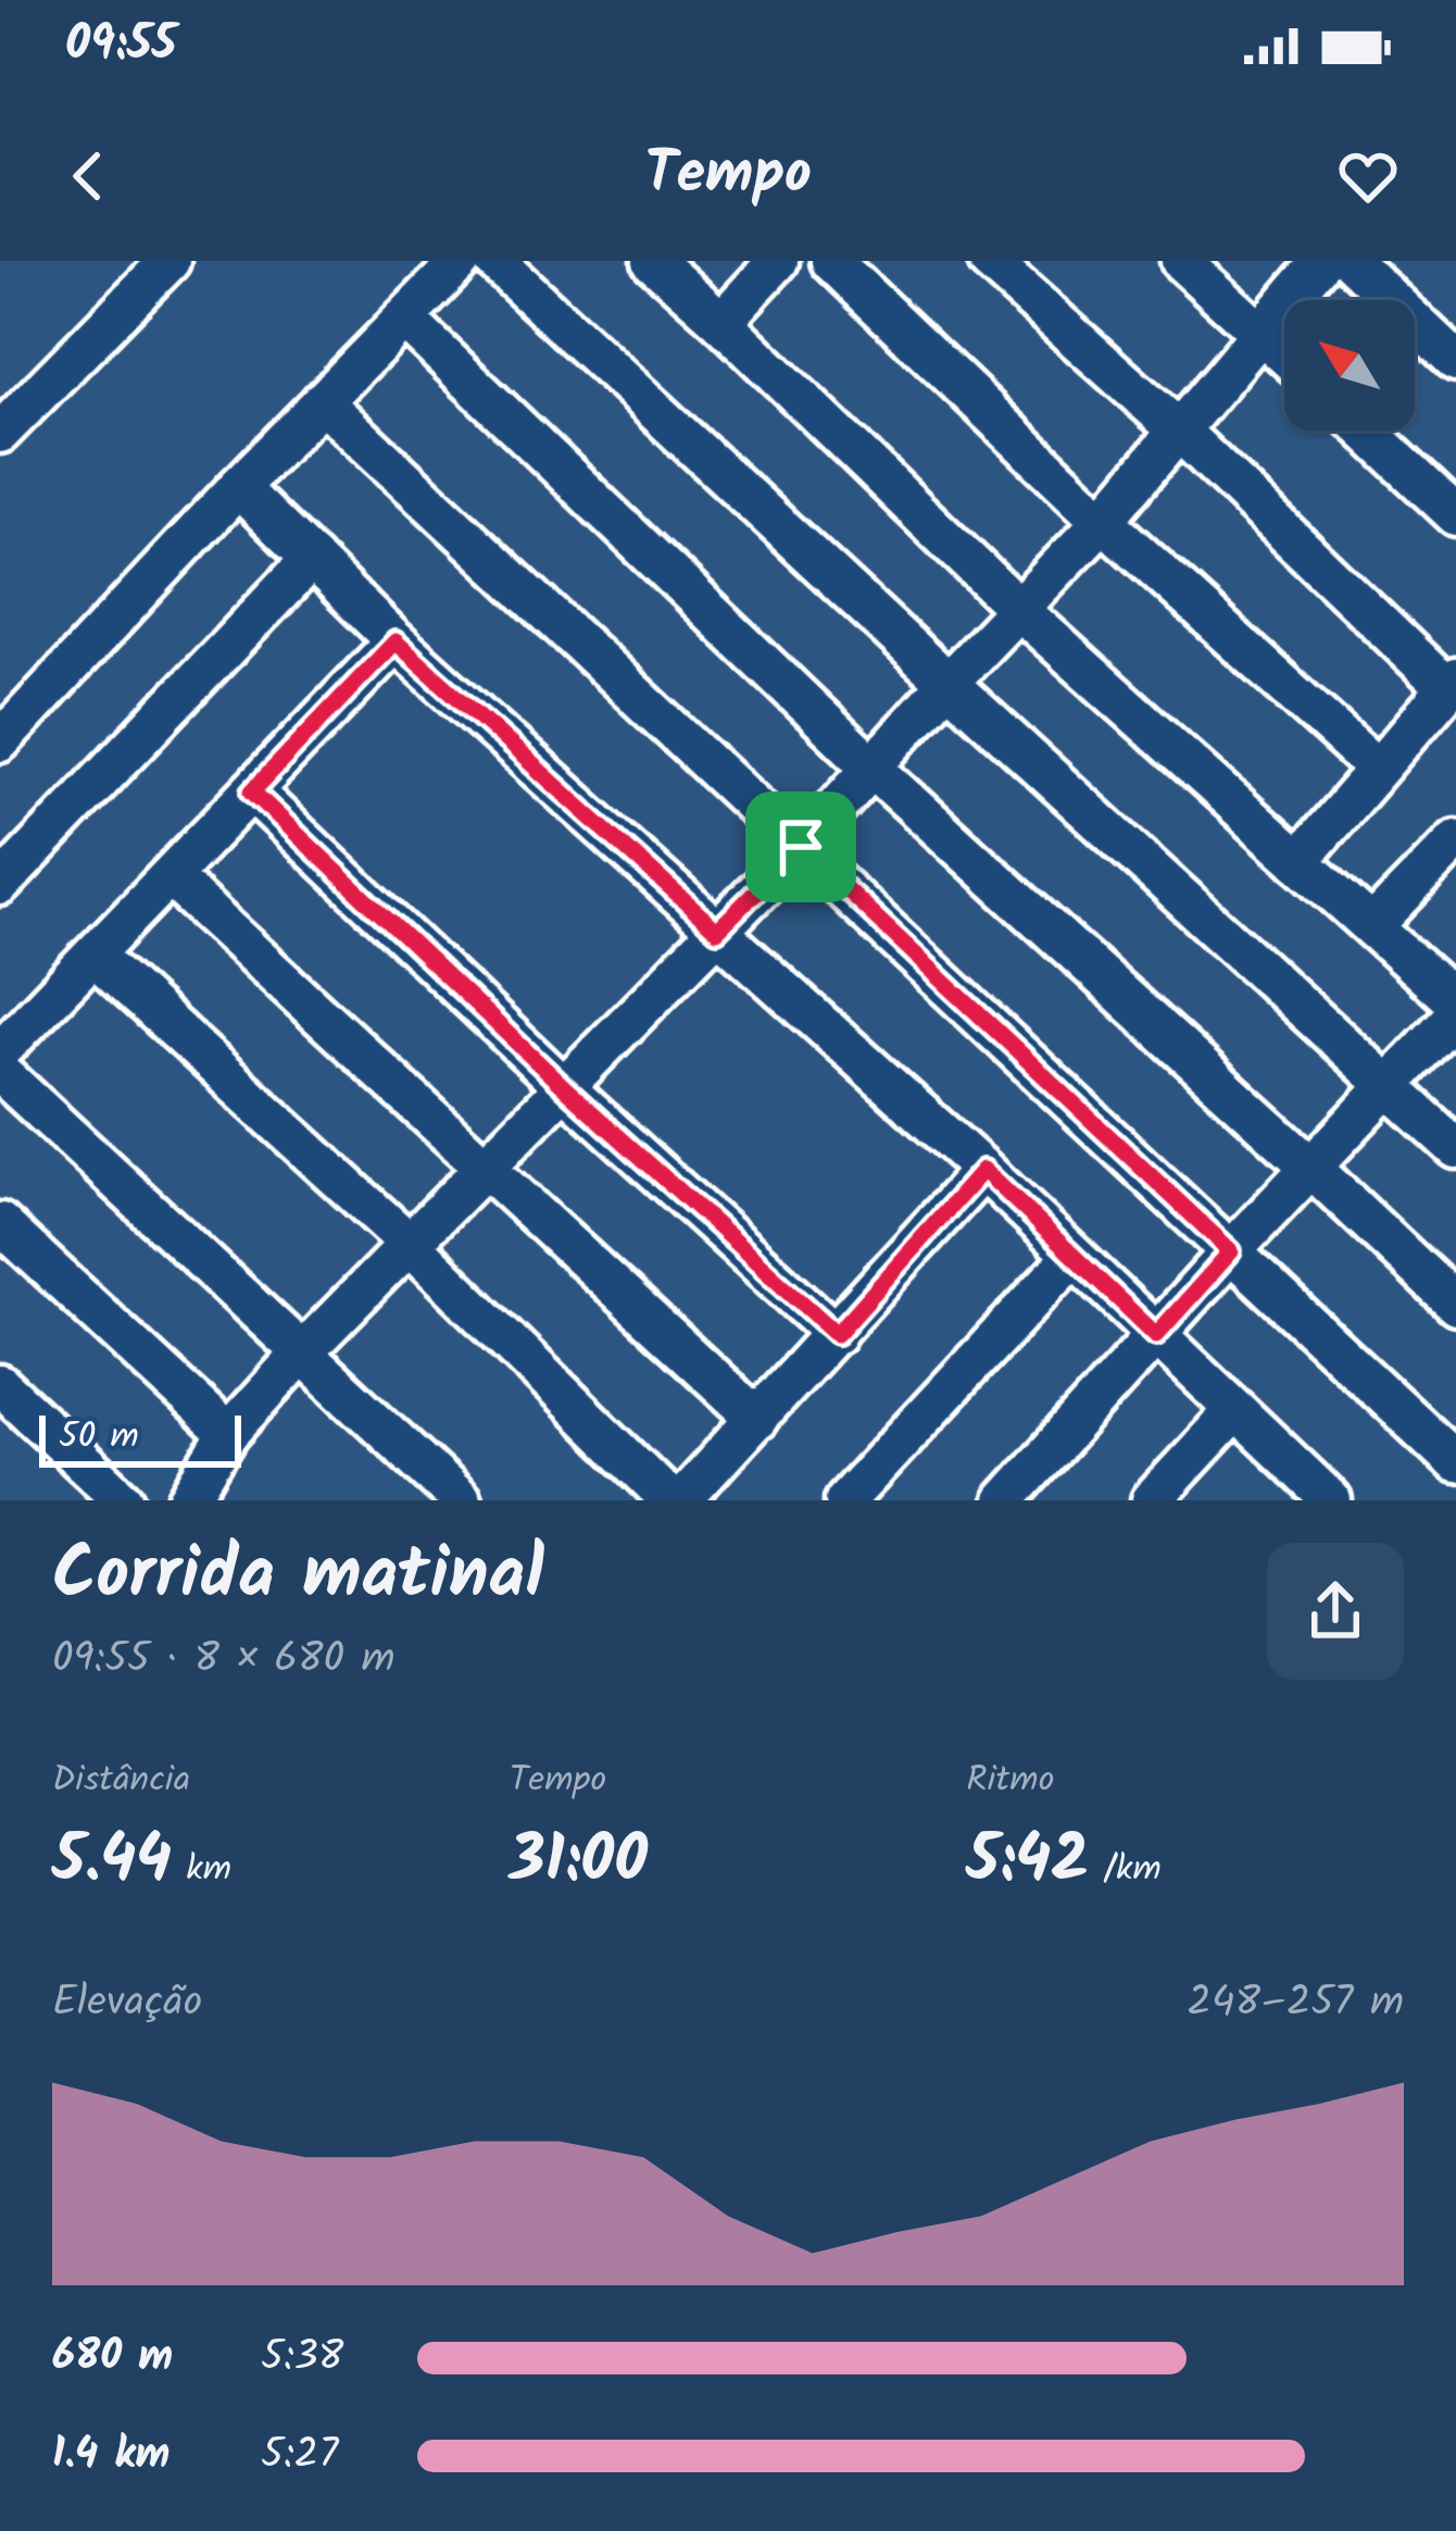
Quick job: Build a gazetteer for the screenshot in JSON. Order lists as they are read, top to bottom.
{
  "scale_bar": "50 m",
  "north": "top left",
  "page": {
    "status": "09:55",
    "header": "Tempo",
    "scale": "50 m",
    "heading": ["Corrida matinal", "09:55 · 8 × 680 m"],
    "stats": [
      ["Distância", "5.44 km"],
      ["Tempo", "31:00"],
      ["Ritmo", "5:42 /km"]
    ],
    "chart": ["Elevação", "248–257 m"],
    "list": [
      {
        "name": "680 m",
        "note": "5:38"
      },
      {
        "name": "1.4 km",
        "note": "5:27"
      }
    ]
  }
}
